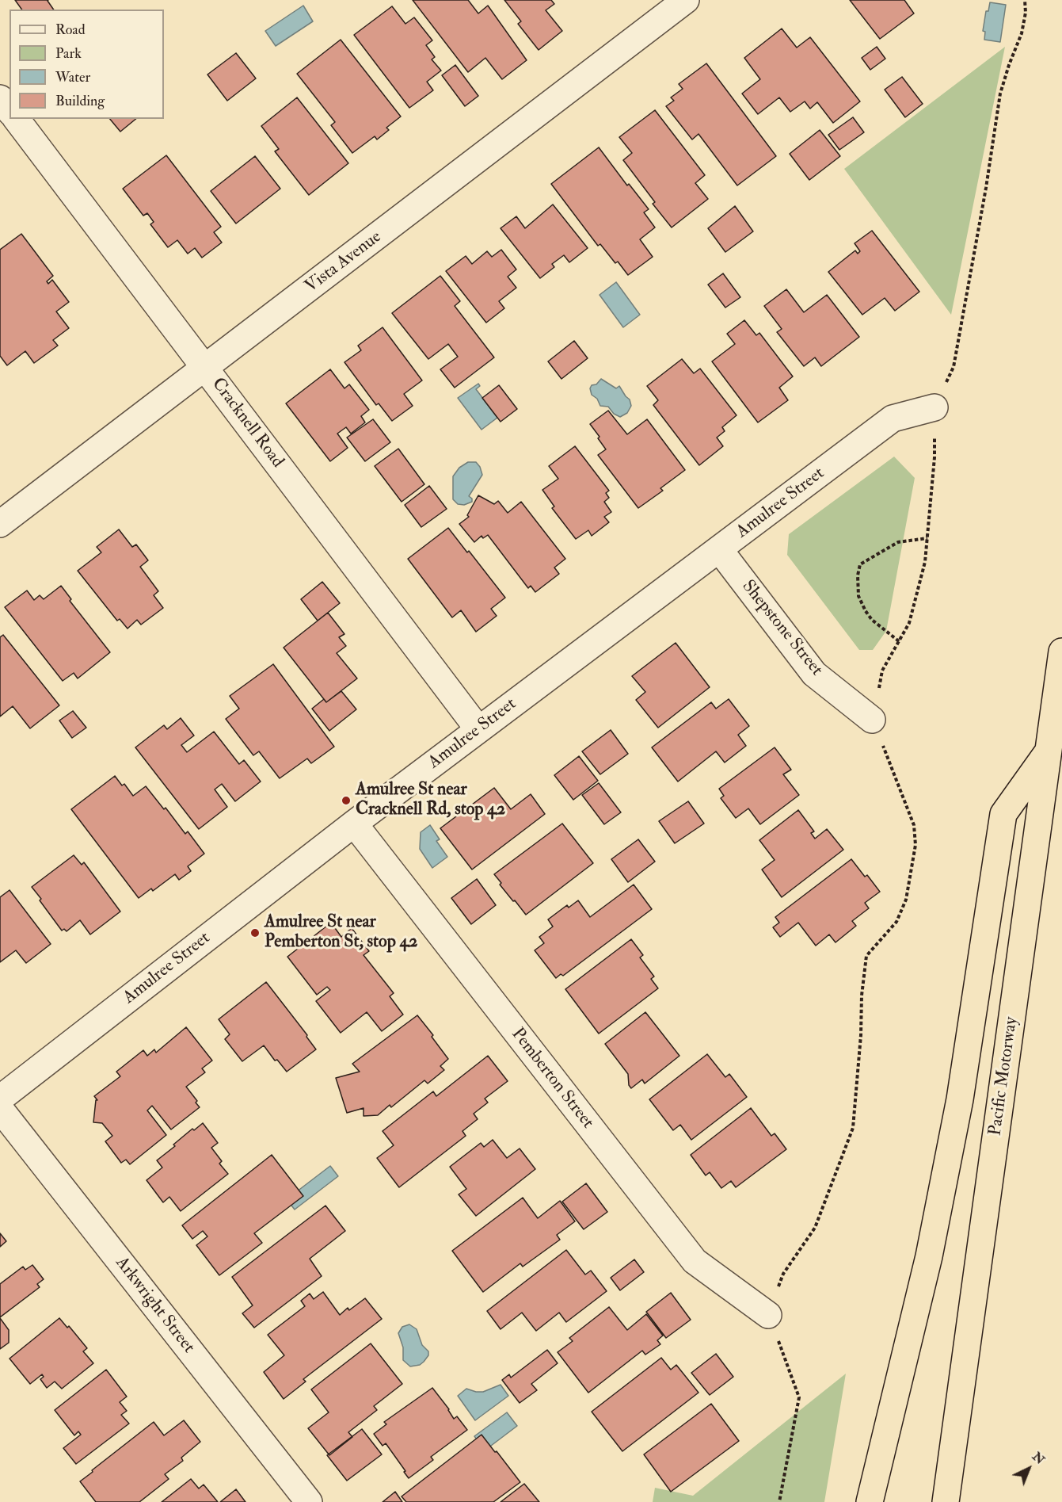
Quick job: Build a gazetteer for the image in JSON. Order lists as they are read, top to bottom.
{
  "streets": {
    "highway": ["Pacific Motorway"],
    "street": [
      "Vista Avenue",
      "Cracknell Road",
      "Amulree Street",
      "Shepstone Street",
      "Pemberton Street",
      "Arkwright Street"
    ]
  },
  "crossings": [
    ["Vista Avenue", "Cracknell Road"],
    ["Cracknell Road", "Amulree Street"],
    ["Amulree Street", "Shepstone Street"],
    ["Amulree Street", "Pemberton Street"]
  ],
  "places": ["Amulree St near Cracknell Rd, stop 42", "Amulree St near Pemberton St, stop 42"],
  "legend": [
    "Road",
    "Park",
    "Water",
    "Building"
  ],
  "north": "top right"
}
